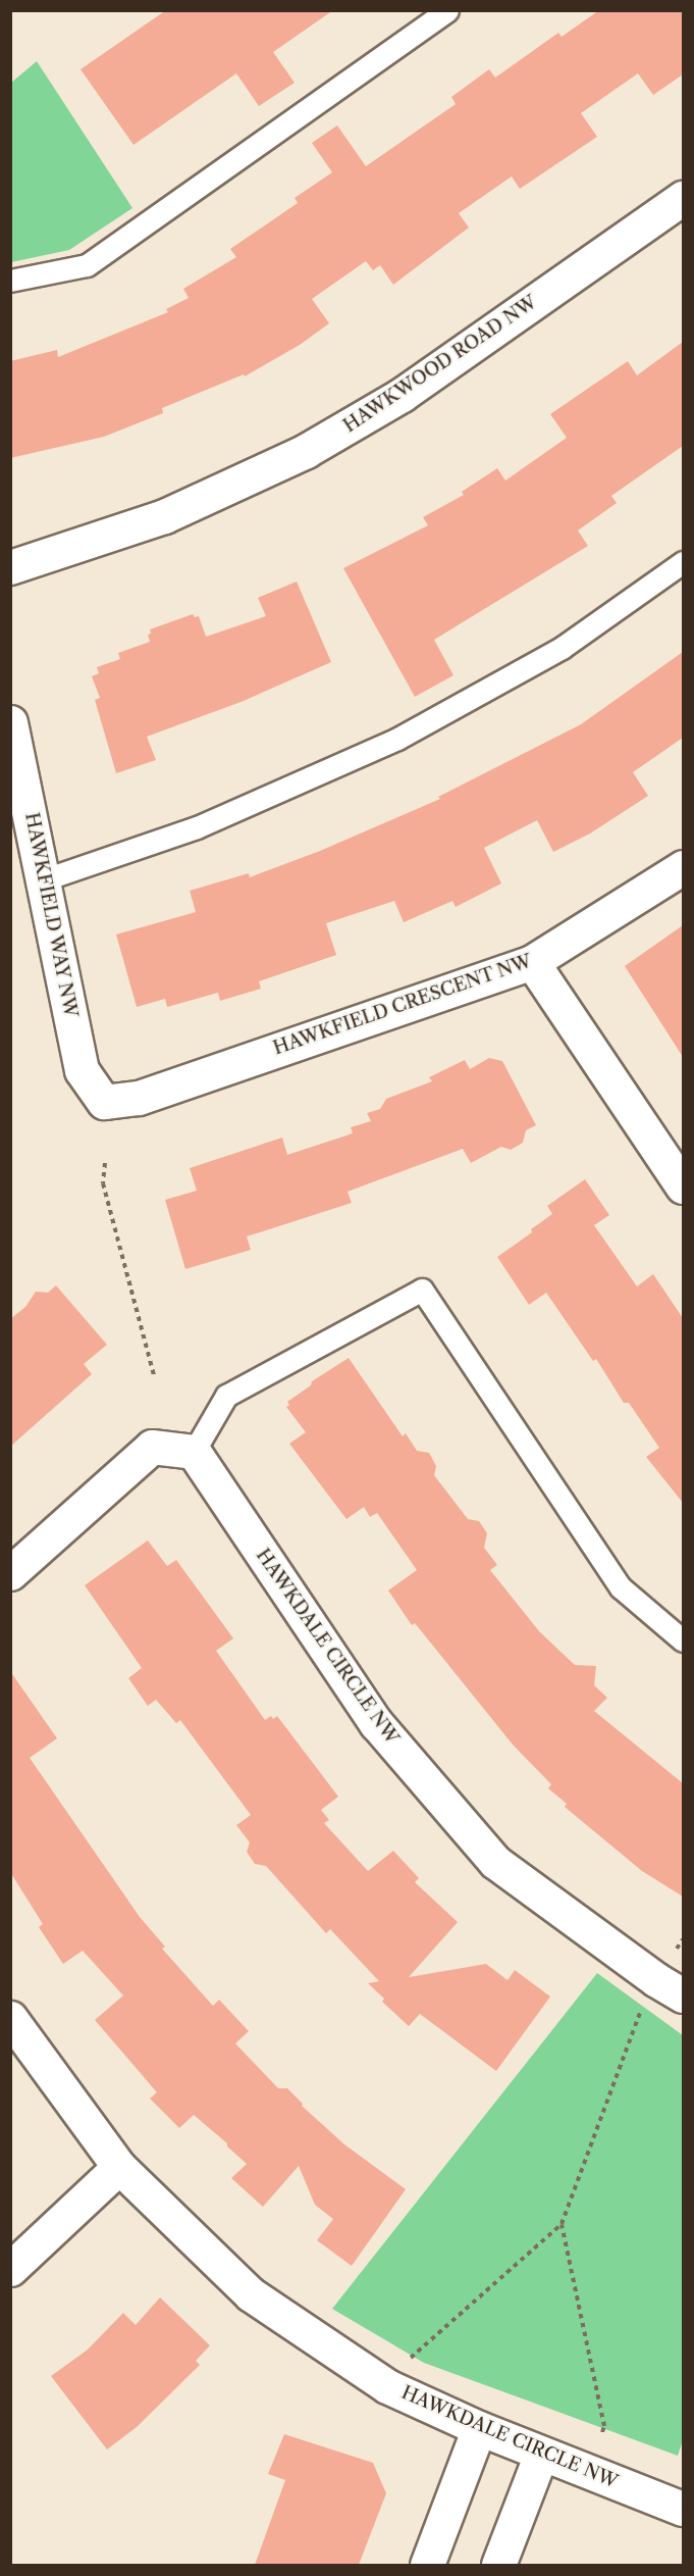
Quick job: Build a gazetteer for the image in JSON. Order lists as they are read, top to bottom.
{
  "streets": {
    "street": [
      "HAWKWOOD ROAD NW",
      "HAWKFIELD WAY NW",
      "HAWKFIELD CRESCENT NW",
      "HAWKDALE CIRCLE NW"
    ]
  },
  "crossings": [
    ["HAWKFIELD WAY NW", "HAWKFIELD CRESCENT NW"]
  ]
}
